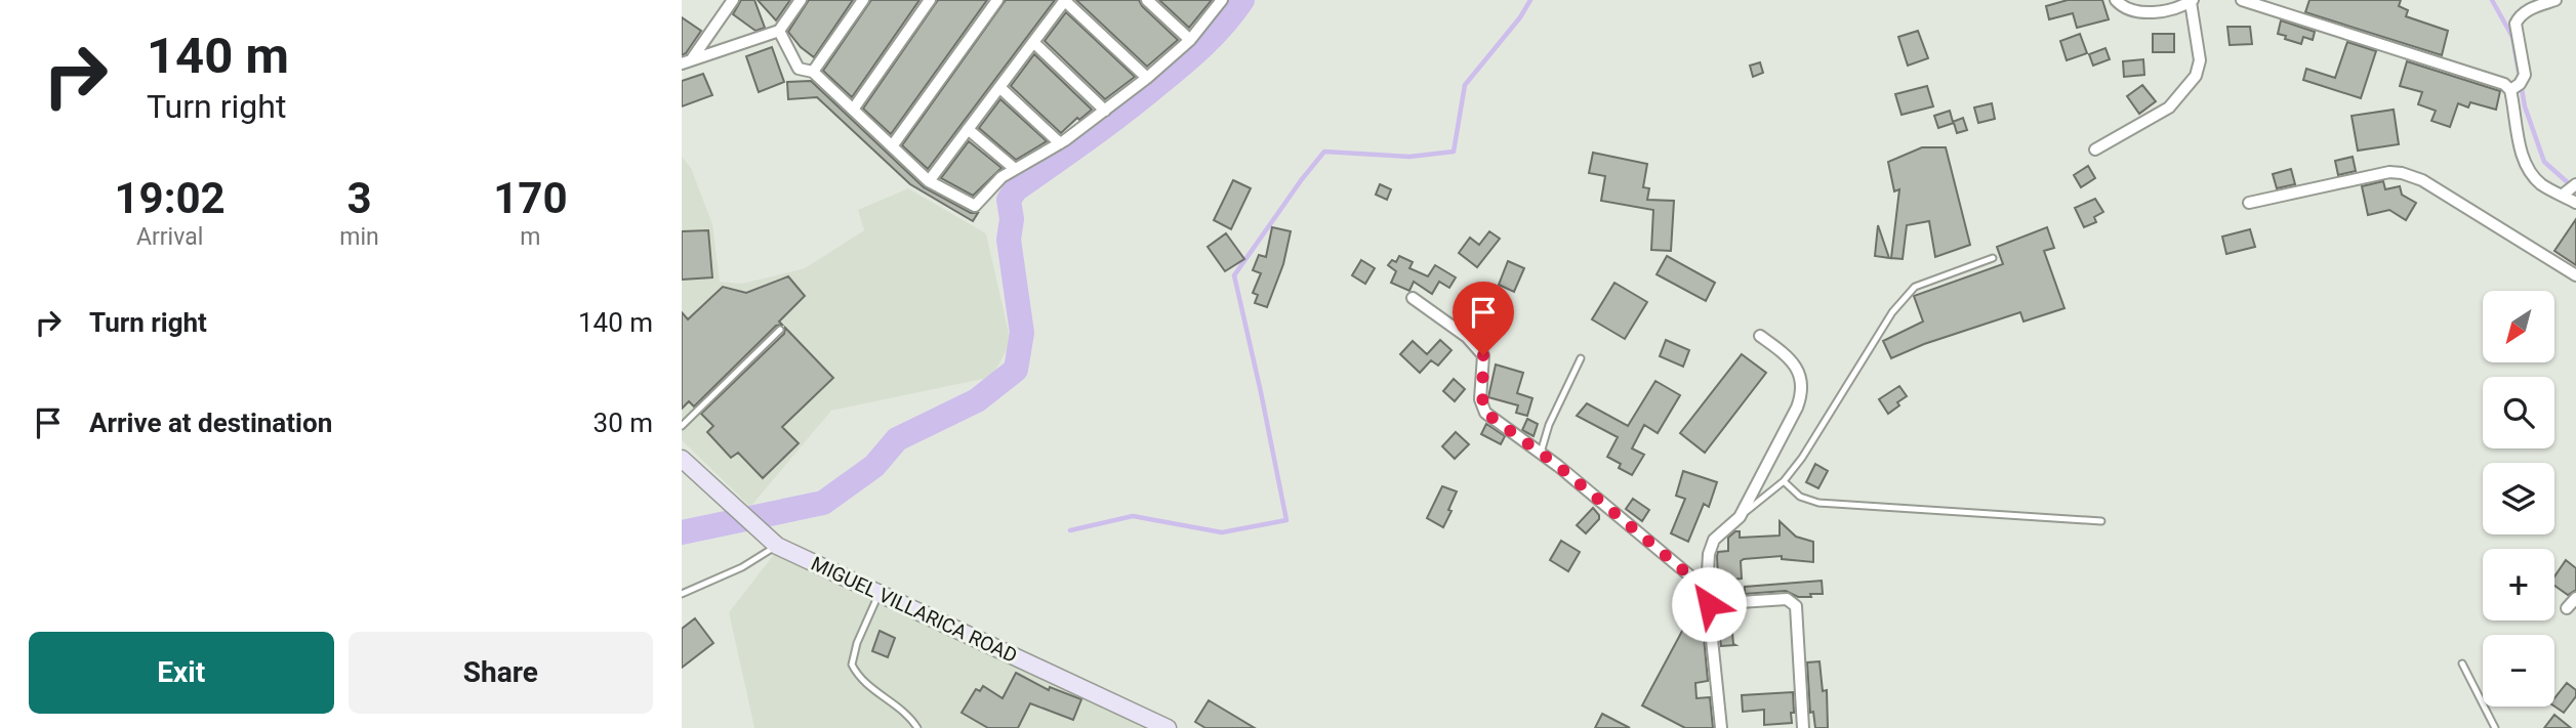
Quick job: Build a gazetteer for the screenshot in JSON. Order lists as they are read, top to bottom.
{
  "streets": {
    "main road": ["MIGUEL VILLARICA ROAD"]
  },
  "north": "bottom left",
  "page": {
    "turn": ["140 m", "Turn right"],
    "eta": [
      "19:02",
      "Arrival",
      "3",
      "min",
      "170",
      "m"
    ],
    "list": [
      {
        "name": "Turn right",
        "value": "140 m"
      },
      {
        "name": "Arrive at destination",
        "value": "30 m"
      }
    ],
    "map_buttons": ["+", "−"],
    "buttons": ["Exit", "Share"]
  }
}
